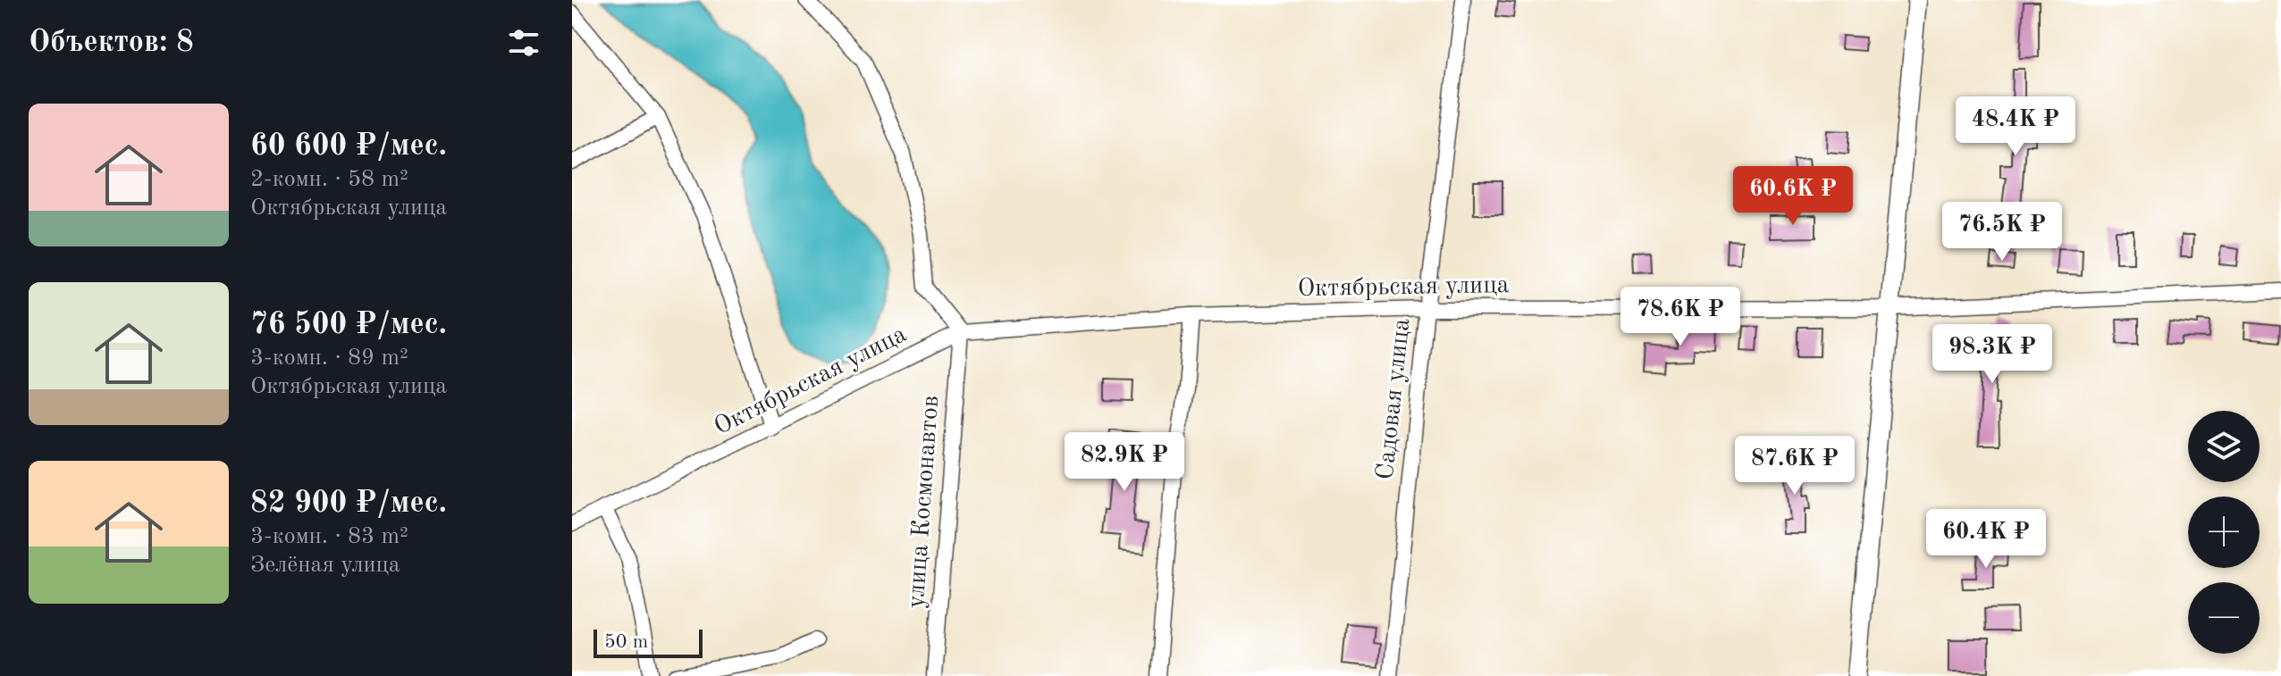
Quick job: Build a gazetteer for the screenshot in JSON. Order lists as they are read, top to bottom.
{
  "streets": {
    "street": ["Октябрьская улица", "Садовая улица", "улица Космонавтов"]
  },
  "crossings": [
    ["Октябрьская улица", "Садовая улица"],
    ["Октябрьская улица", "улица Космонавтов"]
  ],
  "scale_bar": "50 m",
  "page": {
    "heading": "Объектов: 8",
    "list": [
      {
        "name": "60 600 ₽/мес.",
        "note": "2-комн. · 58 m² · Октябрьская улица"
      },
      {
        "name": "76 500 ₽/мес.",
        "note": "3-комн. · 89 m² · Октябрьская улица"
      },
      {
        "name": "82 900 ₽/мес.",
        "note": "3-комн. · 83 m² · Зелёная улица"
      }
    ],
    "price": [
      "48.4K ₽",
      "60.6K ₽",
      "76.5K ₽",
      "78.6K ₽",
      "98.3K ₽",
      "82.9K ₽",
      "87.6K ₽",
      "60.4K ₽"
    ],
    "map_buttons": ["+", "−"],
    "scale": "50 m"
  }
}
